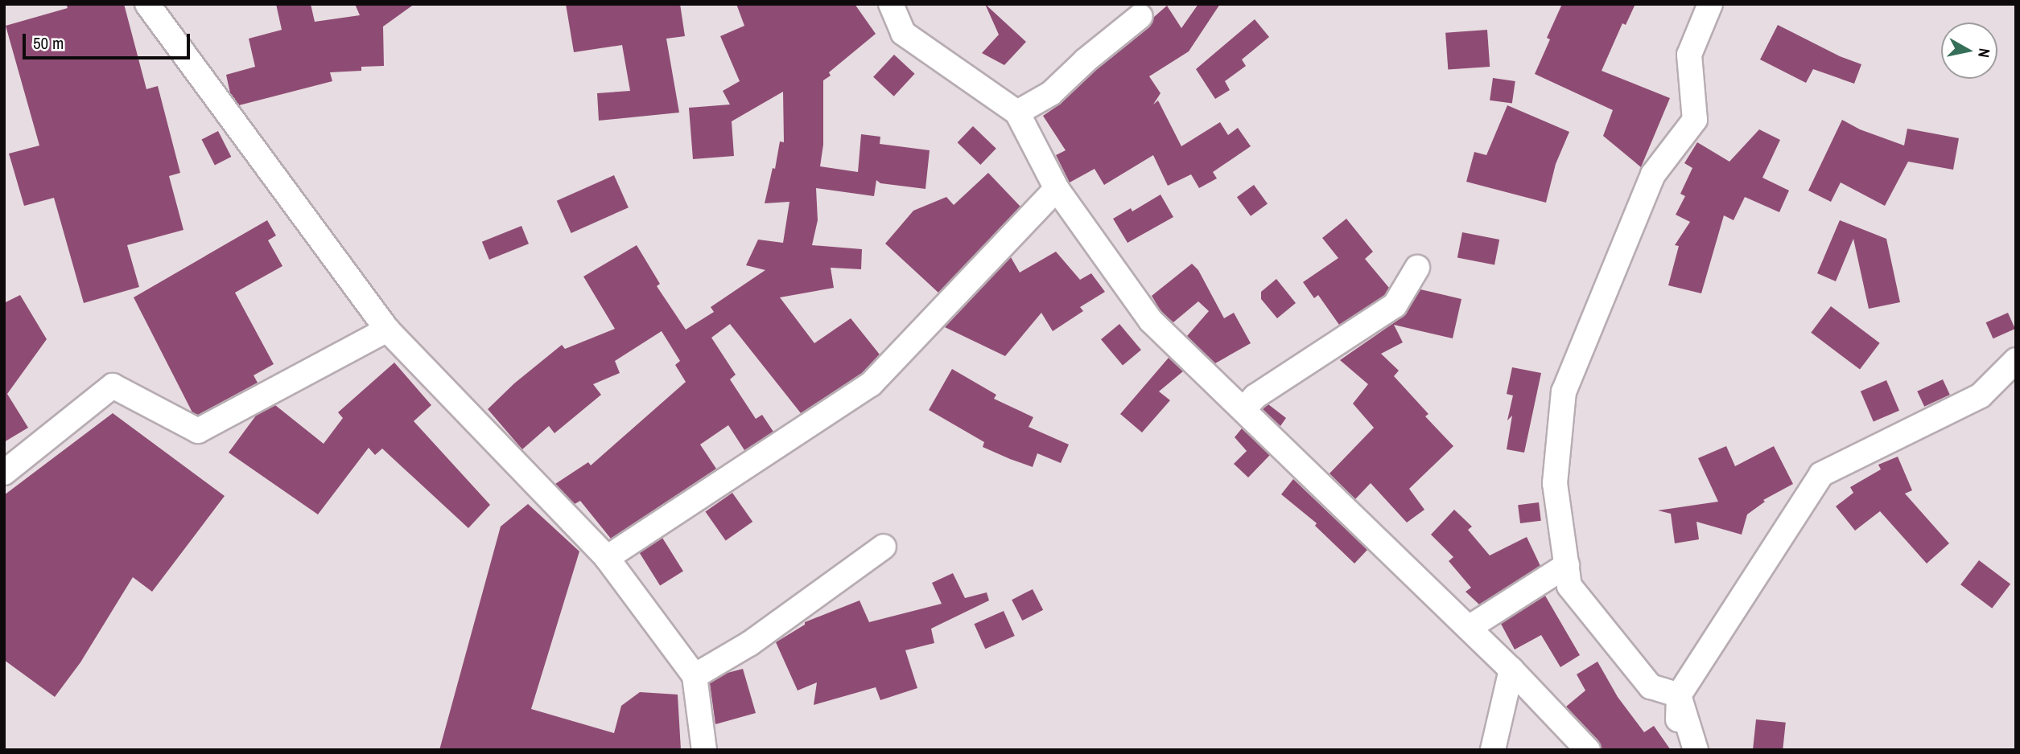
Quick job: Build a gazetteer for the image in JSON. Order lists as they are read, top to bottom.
{
  "scale_bar": "50 m",
  "north": "right"
}
